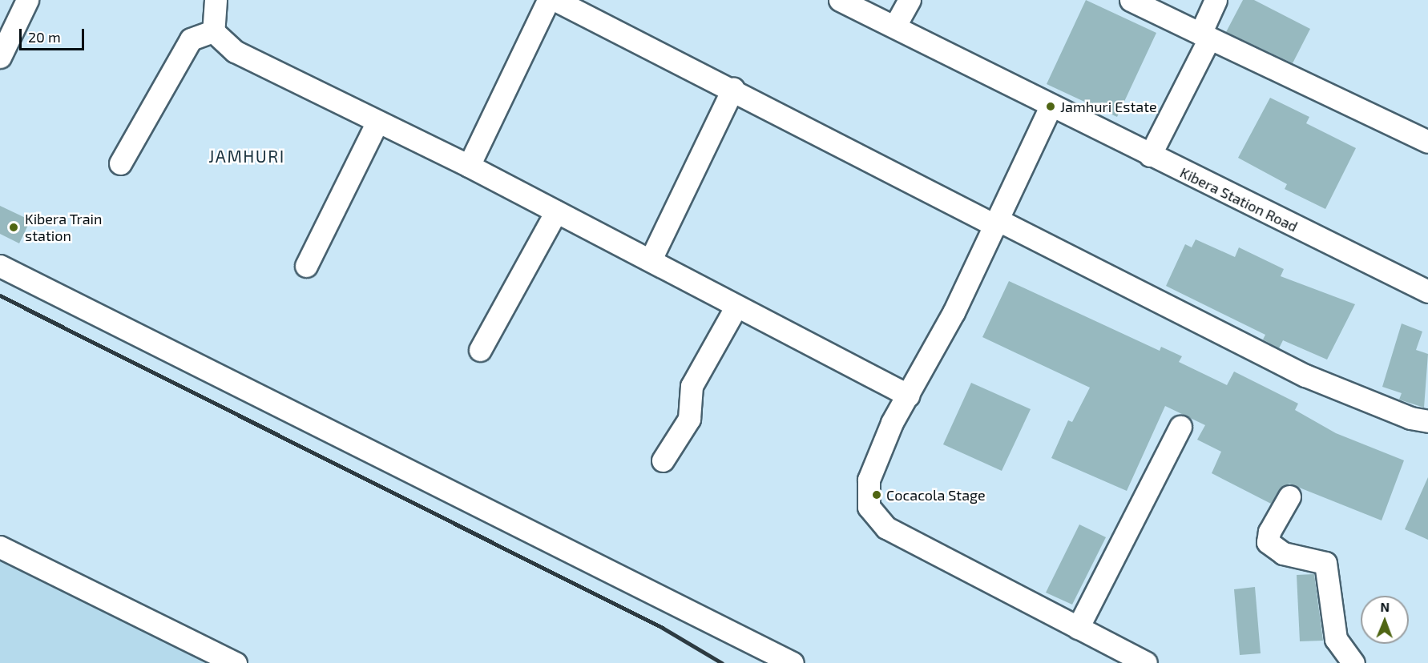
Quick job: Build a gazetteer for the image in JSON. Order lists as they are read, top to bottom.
{
  "streets": {
    "street": ["Kibera Station Road"]
  },
  "districts": ["JAMHURI"],
  "places": ["Jamhuri Estate", "Kibera Train station", "Cocacola Stage"],
  "scale_bar": "20 m",
  "north": "top"
}
